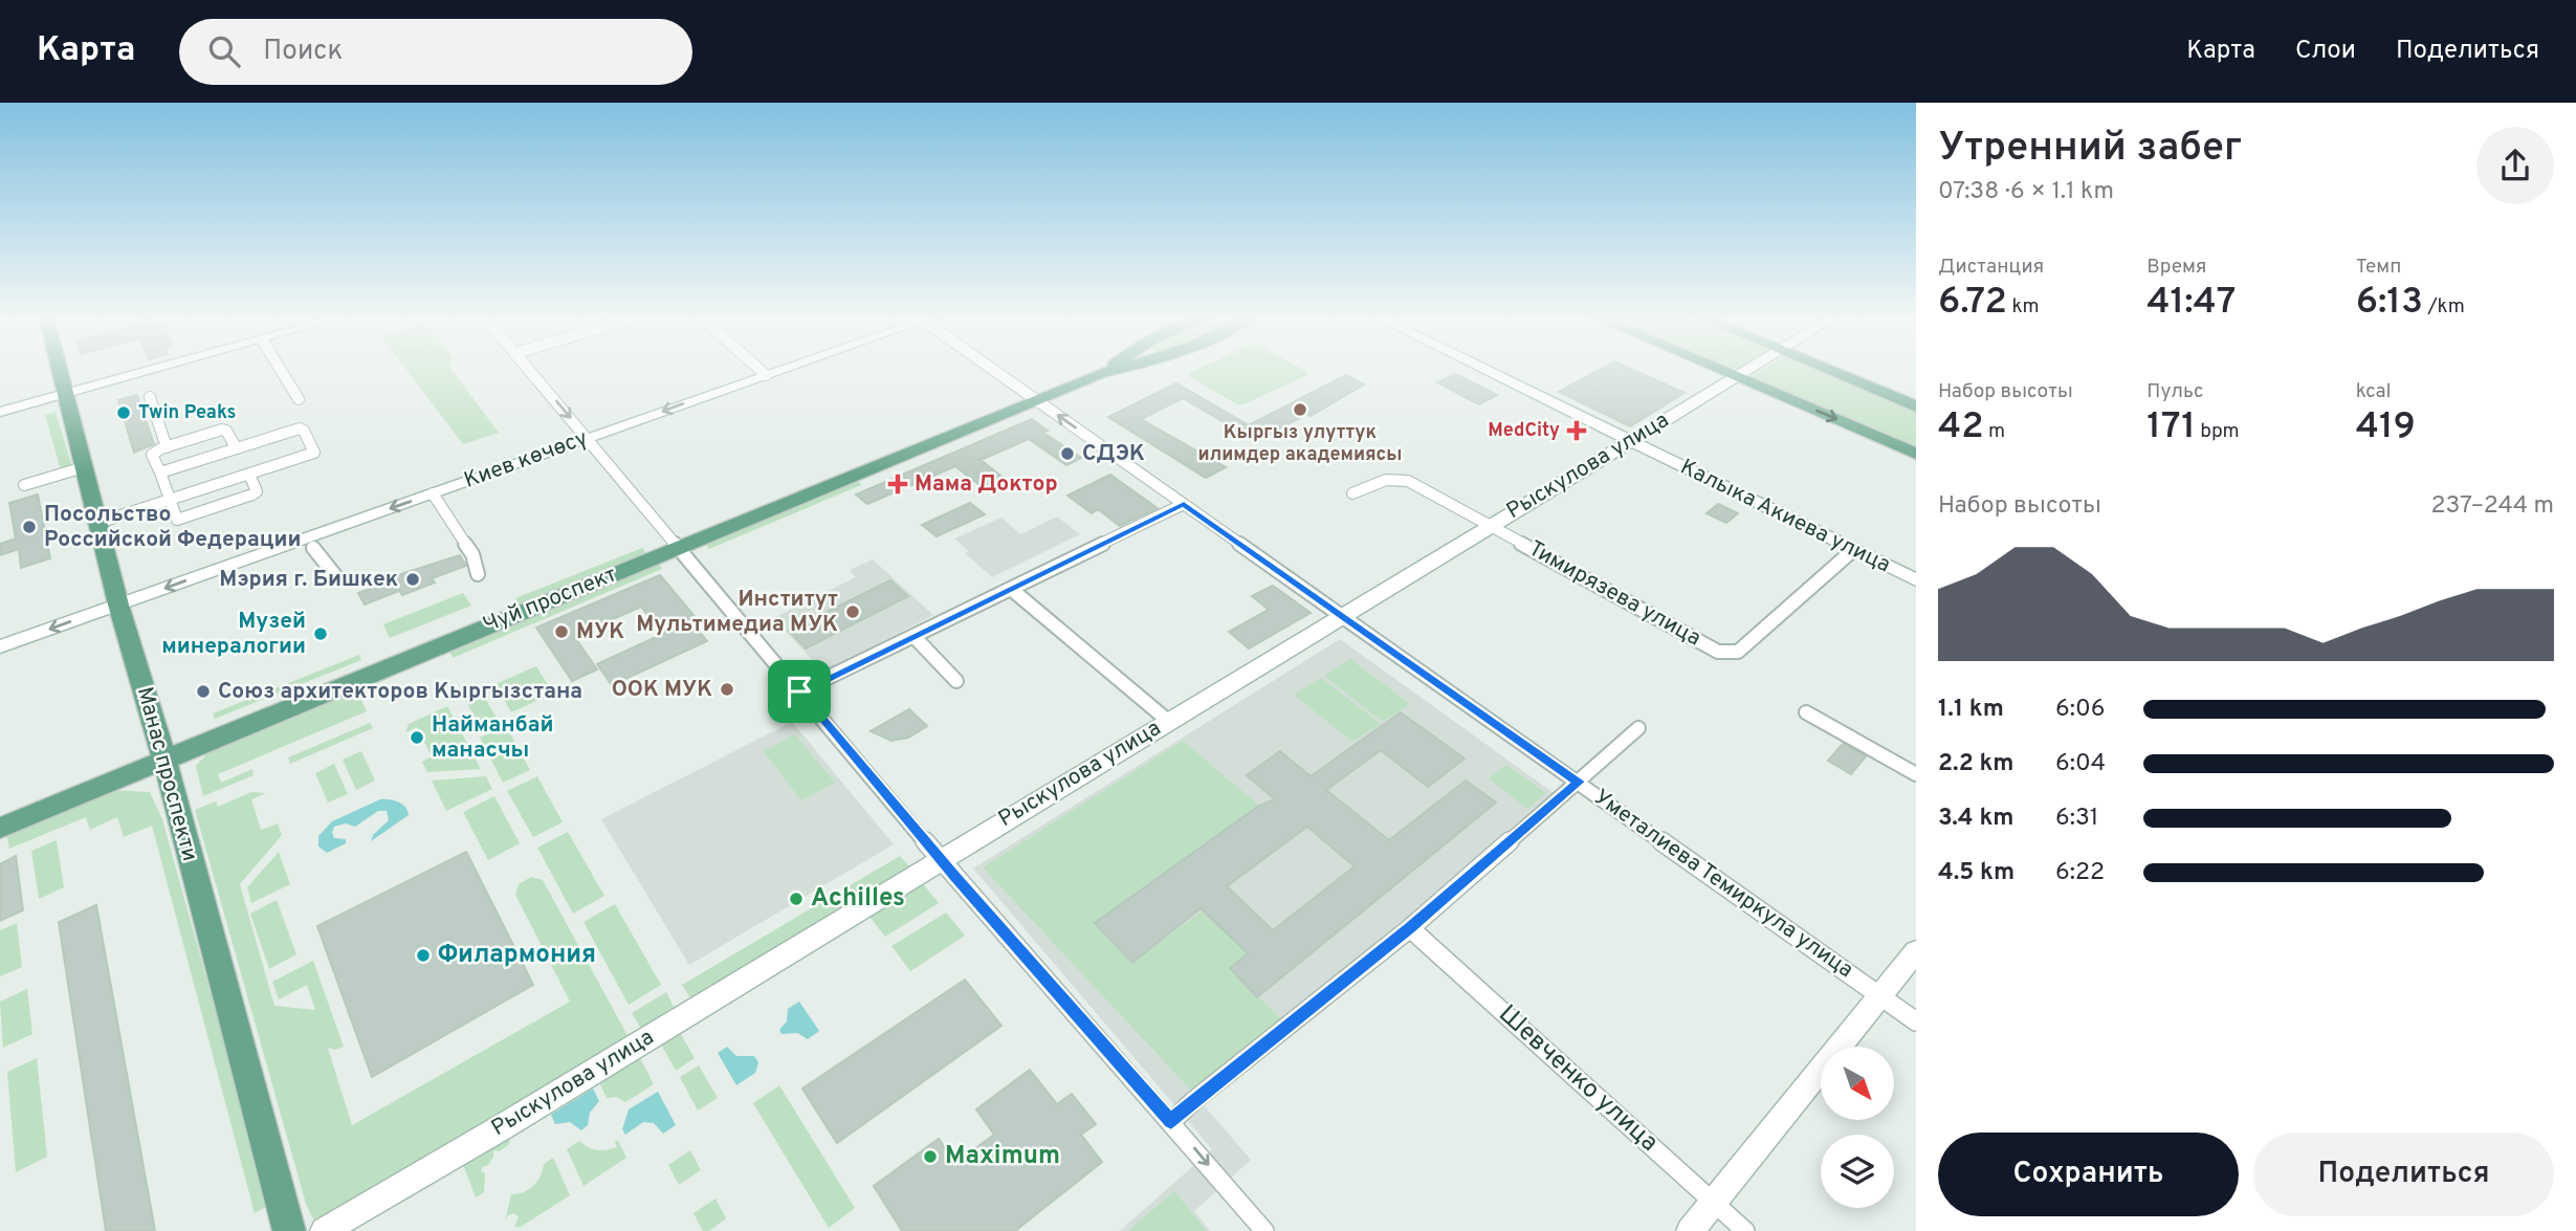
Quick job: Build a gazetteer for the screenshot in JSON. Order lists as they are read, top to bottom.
{
  "streets": {
    "main road": ["Чуй проспект", "Манас проспекти"],
    "street": [
      "Киев көчөсү",
      "Рыскулова улица",
      "Калыка Акиева улица",
      "Тимирязева улица",
      "Уметалиева Темиркула улица",
      "Шевченко улица"
    ]
  },
  "crossings": [
    ["Киев көчөсү", "Манас проспекти"],
    ["Рыскулова улица", "Калыка Акиева улица"],
    ["Рыскулова улица", "Тимирязева улица"],
    ["Рыскулова улица", "Уметалиева Темиркула улица"],
    ["Калыка Акиева улица", "Тимирязева улица"],
    ["Чуй проспект", "Манас проспекти"],
    ["Чуй проспект", "Уметалиева Темиркула улица"]
  ],
  "places": {
    "other": [
      "Кыргыз улуттук илимдер академиясы",
      "Twin Peaks",
      "СДЭК",
      "Посольство Российской Федерации",
      "Мэрия г. Бишкек",
      "Институт Мультимедиа МУК",
      "МУК",
      "Музей минералогии",
      "ООК МУК",
      "Союз архитекторов Кыргызстана",
      "Найманбай манасчы",
      "Achilles",
      "Филармония",
      "Maximum"
    ],
    "health": ["MedCity", "Мама Доктор"]
  },
  "north": "bottom right",
  "page": {
    "header": "Карта",
    "search": "Поиск",
    "nav": ["Карта", "Слои", "Поделиться"],
    "heading": ["Утренний забег", "07:38 · 6 × 1.1 km"],
    "stats": [
      ["Дистанция", "6.72 km"],
      ["Время", "41:47"],
      ["Темп", "6:13 /km"],
      ["Набор высоты", "42 m"],
      ["Пульс", "171 bpm"],
      ["kcal", "419"]
    ],
    "chart": ["Набор высоты", "237–244 m"],
    "list": [
      {
        "name": "1.1 km",
        "note": "6:06"
      },
      {
        "name": "2.2 km",
        "note": "6:04"
      },
      {
        "name": "3.4 km",
        "note": "6:31"
      },
      {
        "name": "4.5 km",
        "note": "6:22"
      }
    ],
    "buttons": ["Сохранить", "Поделиться"]
  }
}
